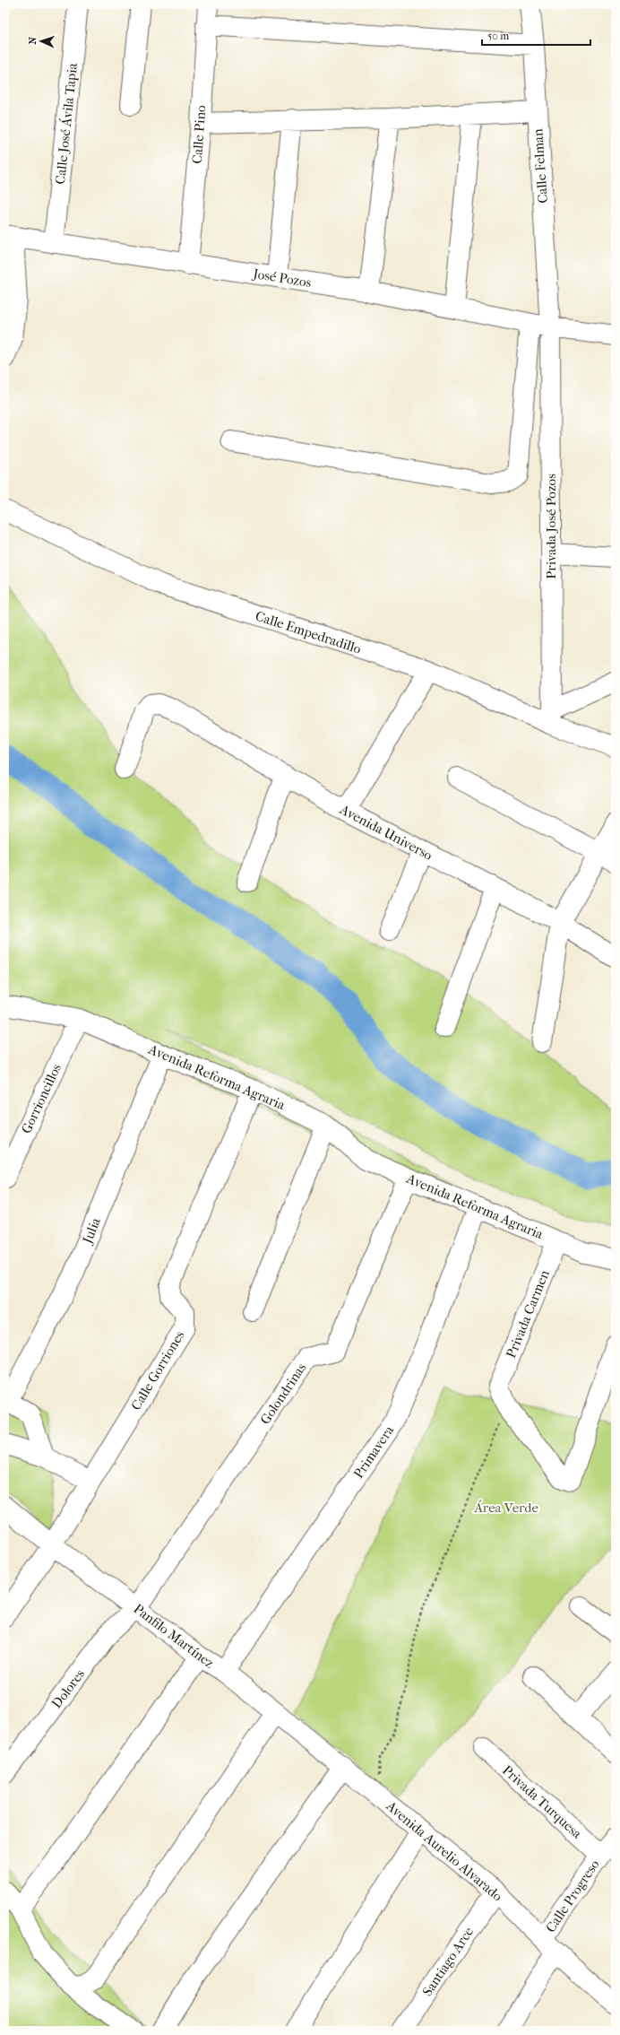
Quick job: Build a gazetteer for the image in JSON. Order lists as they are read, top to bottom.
{
  "streets": {
    "street": [
      "Calle José Ávila Tapia",
      "Calle Pino",
      "Calle Felman",
      "José Pozos",
      "Privada José Pozos",
      "Calle Empedradillo",
      "Avenida Universo",
      "Avenida Reforma Agraria",
      "Gorrioncillos",
      "Julia",
      "Privada Carmen",
      "Calle Gorriones",
      "Golondrinas",
      "Primavera",
      "Panfilo Martínez",
      "Dolores",
      "Privada Turquesa",
      "Avenida Aurelio Alvarado",
      "Calle Progreso",
      "Santiago Arce"
    ]
  },
  "crossings": [
    ["Calle José Ávila Tapia", "José Pozos"],
    ["Calle Pino", "José Pozos"],
    ["Calle Felman", "José Pozos"],
    ["Calle Felman", "Privada José Pozos"],
    ["José Pozos", "Privada José Pozos"],
    ["Privada José Pozos", "Calle Empedradillo"],
    ["Avenida Reforma Agraria", "Gorrioncillos"],
    ["Avenida Reforma Agraria", "Julia"],
    ["Avenida Reforma Agraria", "Privada Carmen"],
    ["Avenida Reforma Agraria", "Calle Gorriones"],
    ["Avenida Reforma Agraria", "Golondrinas"],
    ["Avenida Reforma Agraria", "Primavera"],
    ["Calle Gorriones", "Panfilo Martínez"],
    ["Golondrinas", "Panfilo Martínez"],
    ["Golondrinas", "Dolores"],
    ["Primavera", "Panfilo Martínez"],
    ["Panfilo Martínez", "Dolores"],
    ["Panfilo Martínez", "Avenida Aurelio Alvarado"],
    ["Privada Turquesa", "Calle Progreso"],
    ["Avenida Aurelio Alvarado", "Calle Progreso"],
    ["Avenida Aurelio Alvarado", "Santiago Arce"]
  ],
  "parks": ["Área Verde"],
  "scale_bar": "50 m",
  "north": "left"
}
